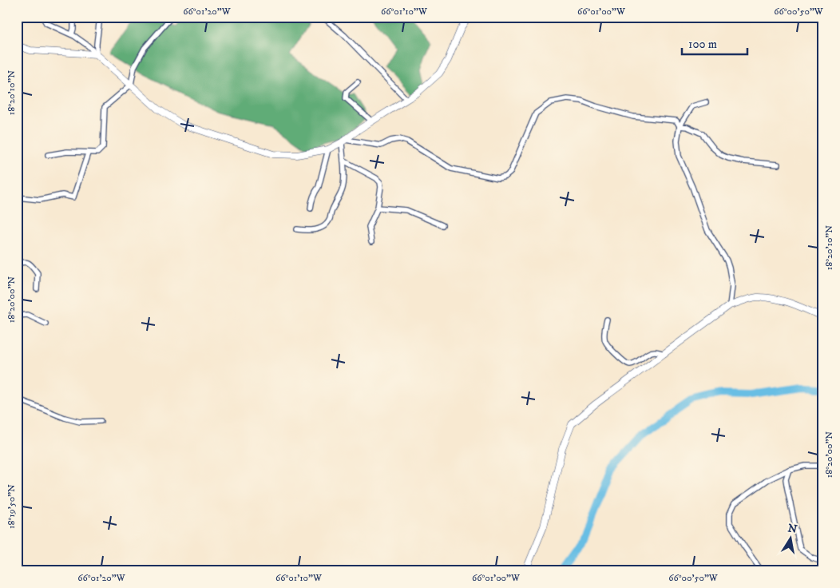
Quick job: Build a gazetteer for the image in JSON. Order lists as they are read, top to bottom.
{
  "scale_bar": "100 m",
  "north": "top",
  "coordinates": [
    "66°01'20\"W",
    "66°01'10\"W",
    "66°01'00\"W",
    "66°00'50\"W",
    "18°20'10\"N",
    "18°20'00\"N",
    "18°19'50\"N"
  ]
}
